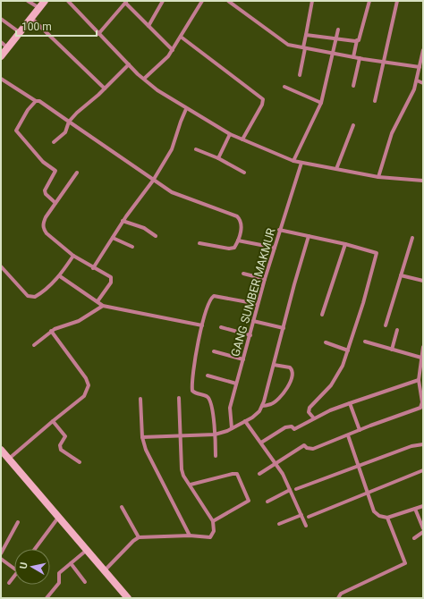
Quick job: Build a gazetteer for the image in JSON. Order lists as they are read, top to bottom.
{
  "streets": {
    "street": ["GANG SUMBER MAKMUR"]
  },
  "scale_bar": "100 m",
  "north": "left"
}
